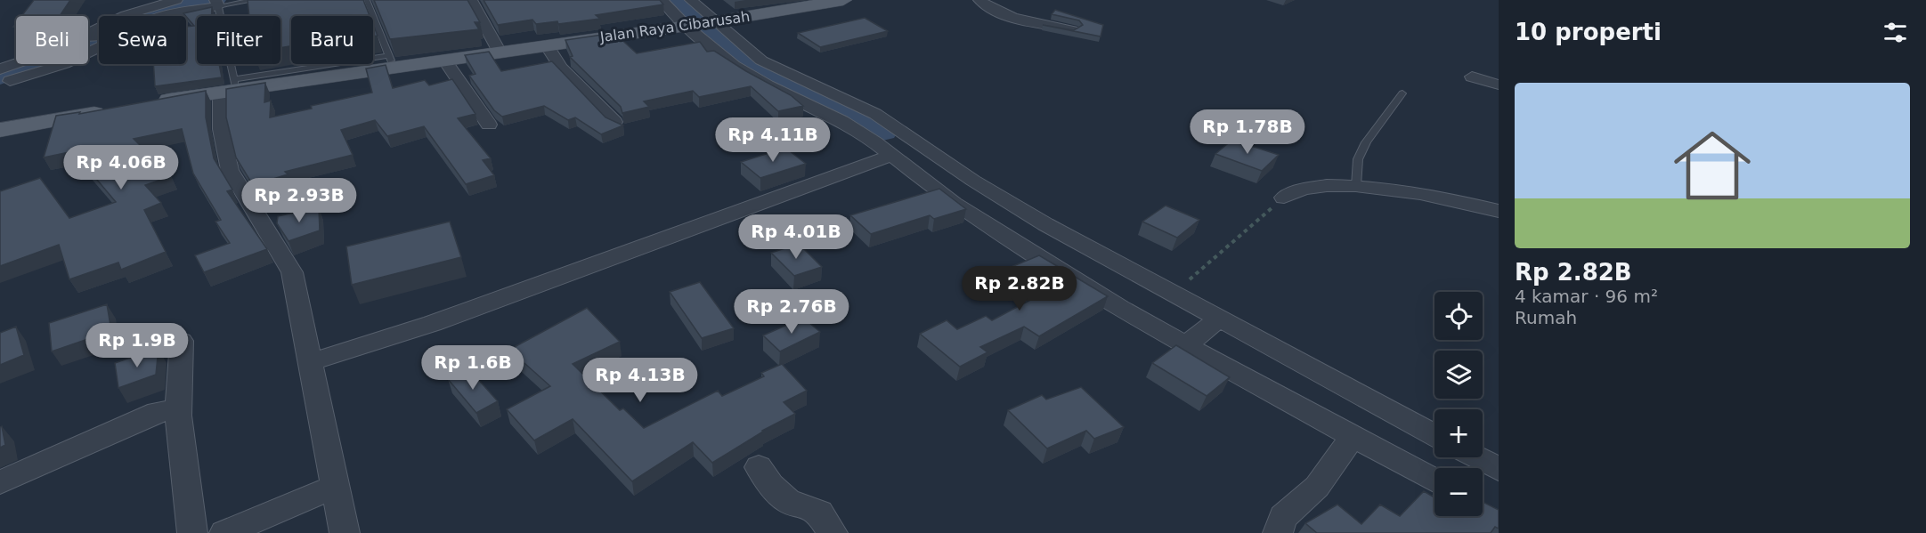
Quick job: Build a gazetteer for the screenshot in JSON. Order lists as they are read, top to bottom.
{
  "streets": {
    "main road": ["Jalan Raya Cibarusah"]
  },
  "page": {
    "heading": "10 properti",
    "chip": [
      "Beli",
      "Sewa",
      "Filter",
      "Baru"
    ],
    "list": [
      {
        "name": "Rp 2.82B",
        "note": "4 kamar · 96 m² · Rumah"
      }
    ],
    "price": [
      "Rp 1.78B",
      "Rp 4.11B",
      "Rp 4.06B",
      "Rp 2.93B",
      "Rp 4.01B",
      "Rp 2.82B",
      "Rp 2.76B",
      "Rp 1.9B",
      "Rp 1.6B",
      "Rp 4.13B"
    ],
    "map_buttons": ["+", "−"]
  }
}
